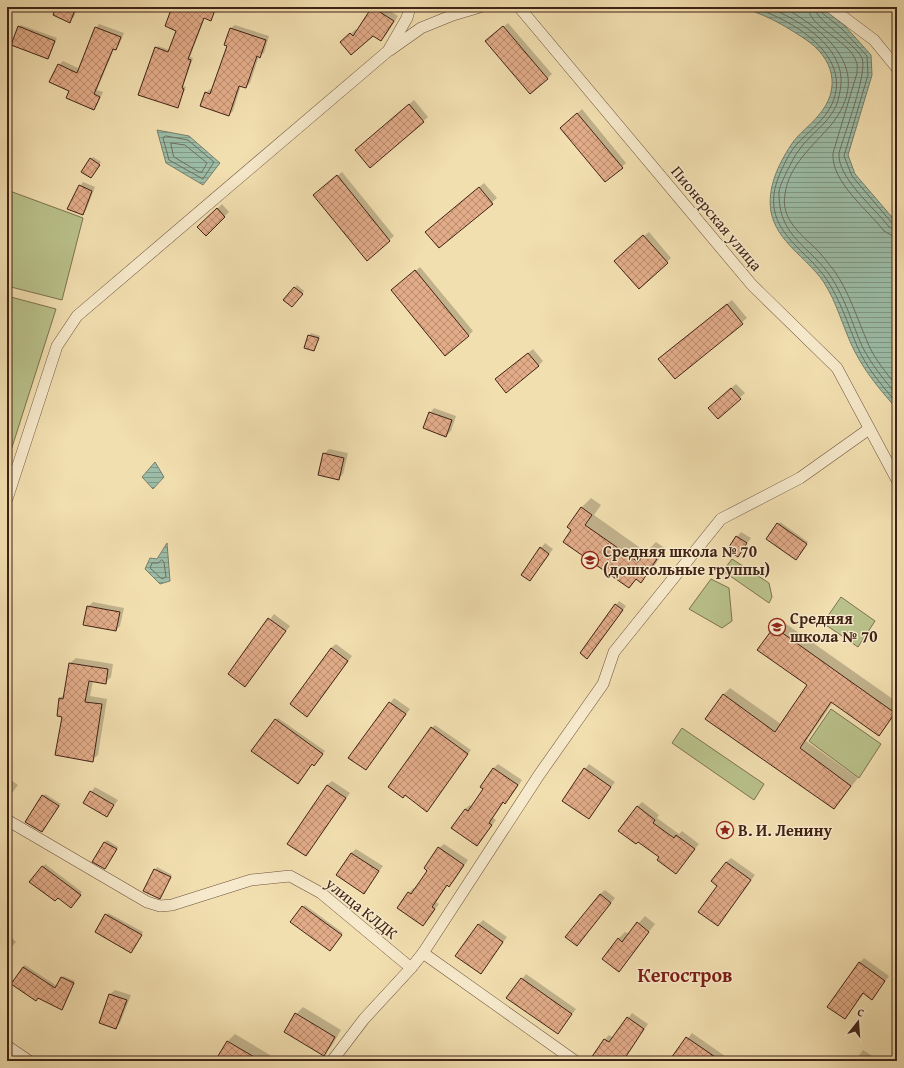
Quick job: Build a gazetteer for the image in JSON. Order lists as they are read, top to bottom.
{
  "streets": {
    "street": ["Пионерская улица", "улица КЛДК"]
  },
  "districts": ["Кегостров"],
  "places": {
    "school or university": ["Средняя школа № 70 (дошкольные группы)", "Средняя школа № 70"],
    "place": ["В. И. Ленину"]
  },
  "north": "top"
}
